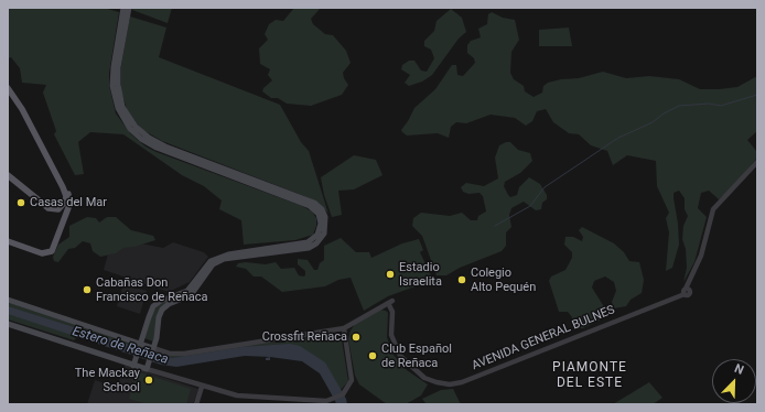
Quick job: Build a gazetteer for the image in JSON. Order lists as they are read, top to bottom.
{
  "streets": {
    "street": ["AVENIDA GENERAL BULNES"]
  },
  "districts": ["PIAMONTE DEL ESTE"],
  "water": ["Estero de Reñaca"],
  "places": [
    "Casas del Mar",
    "Estadio Israelita",
    "Colegio Alto Pequén",
    "Cabañas Don Francisco de Reñaca",
    "Crossfit Reñaca",
    "Club Español de Reñaca",
    "The Mackay School"
  ],
  "north": "top right"
}
